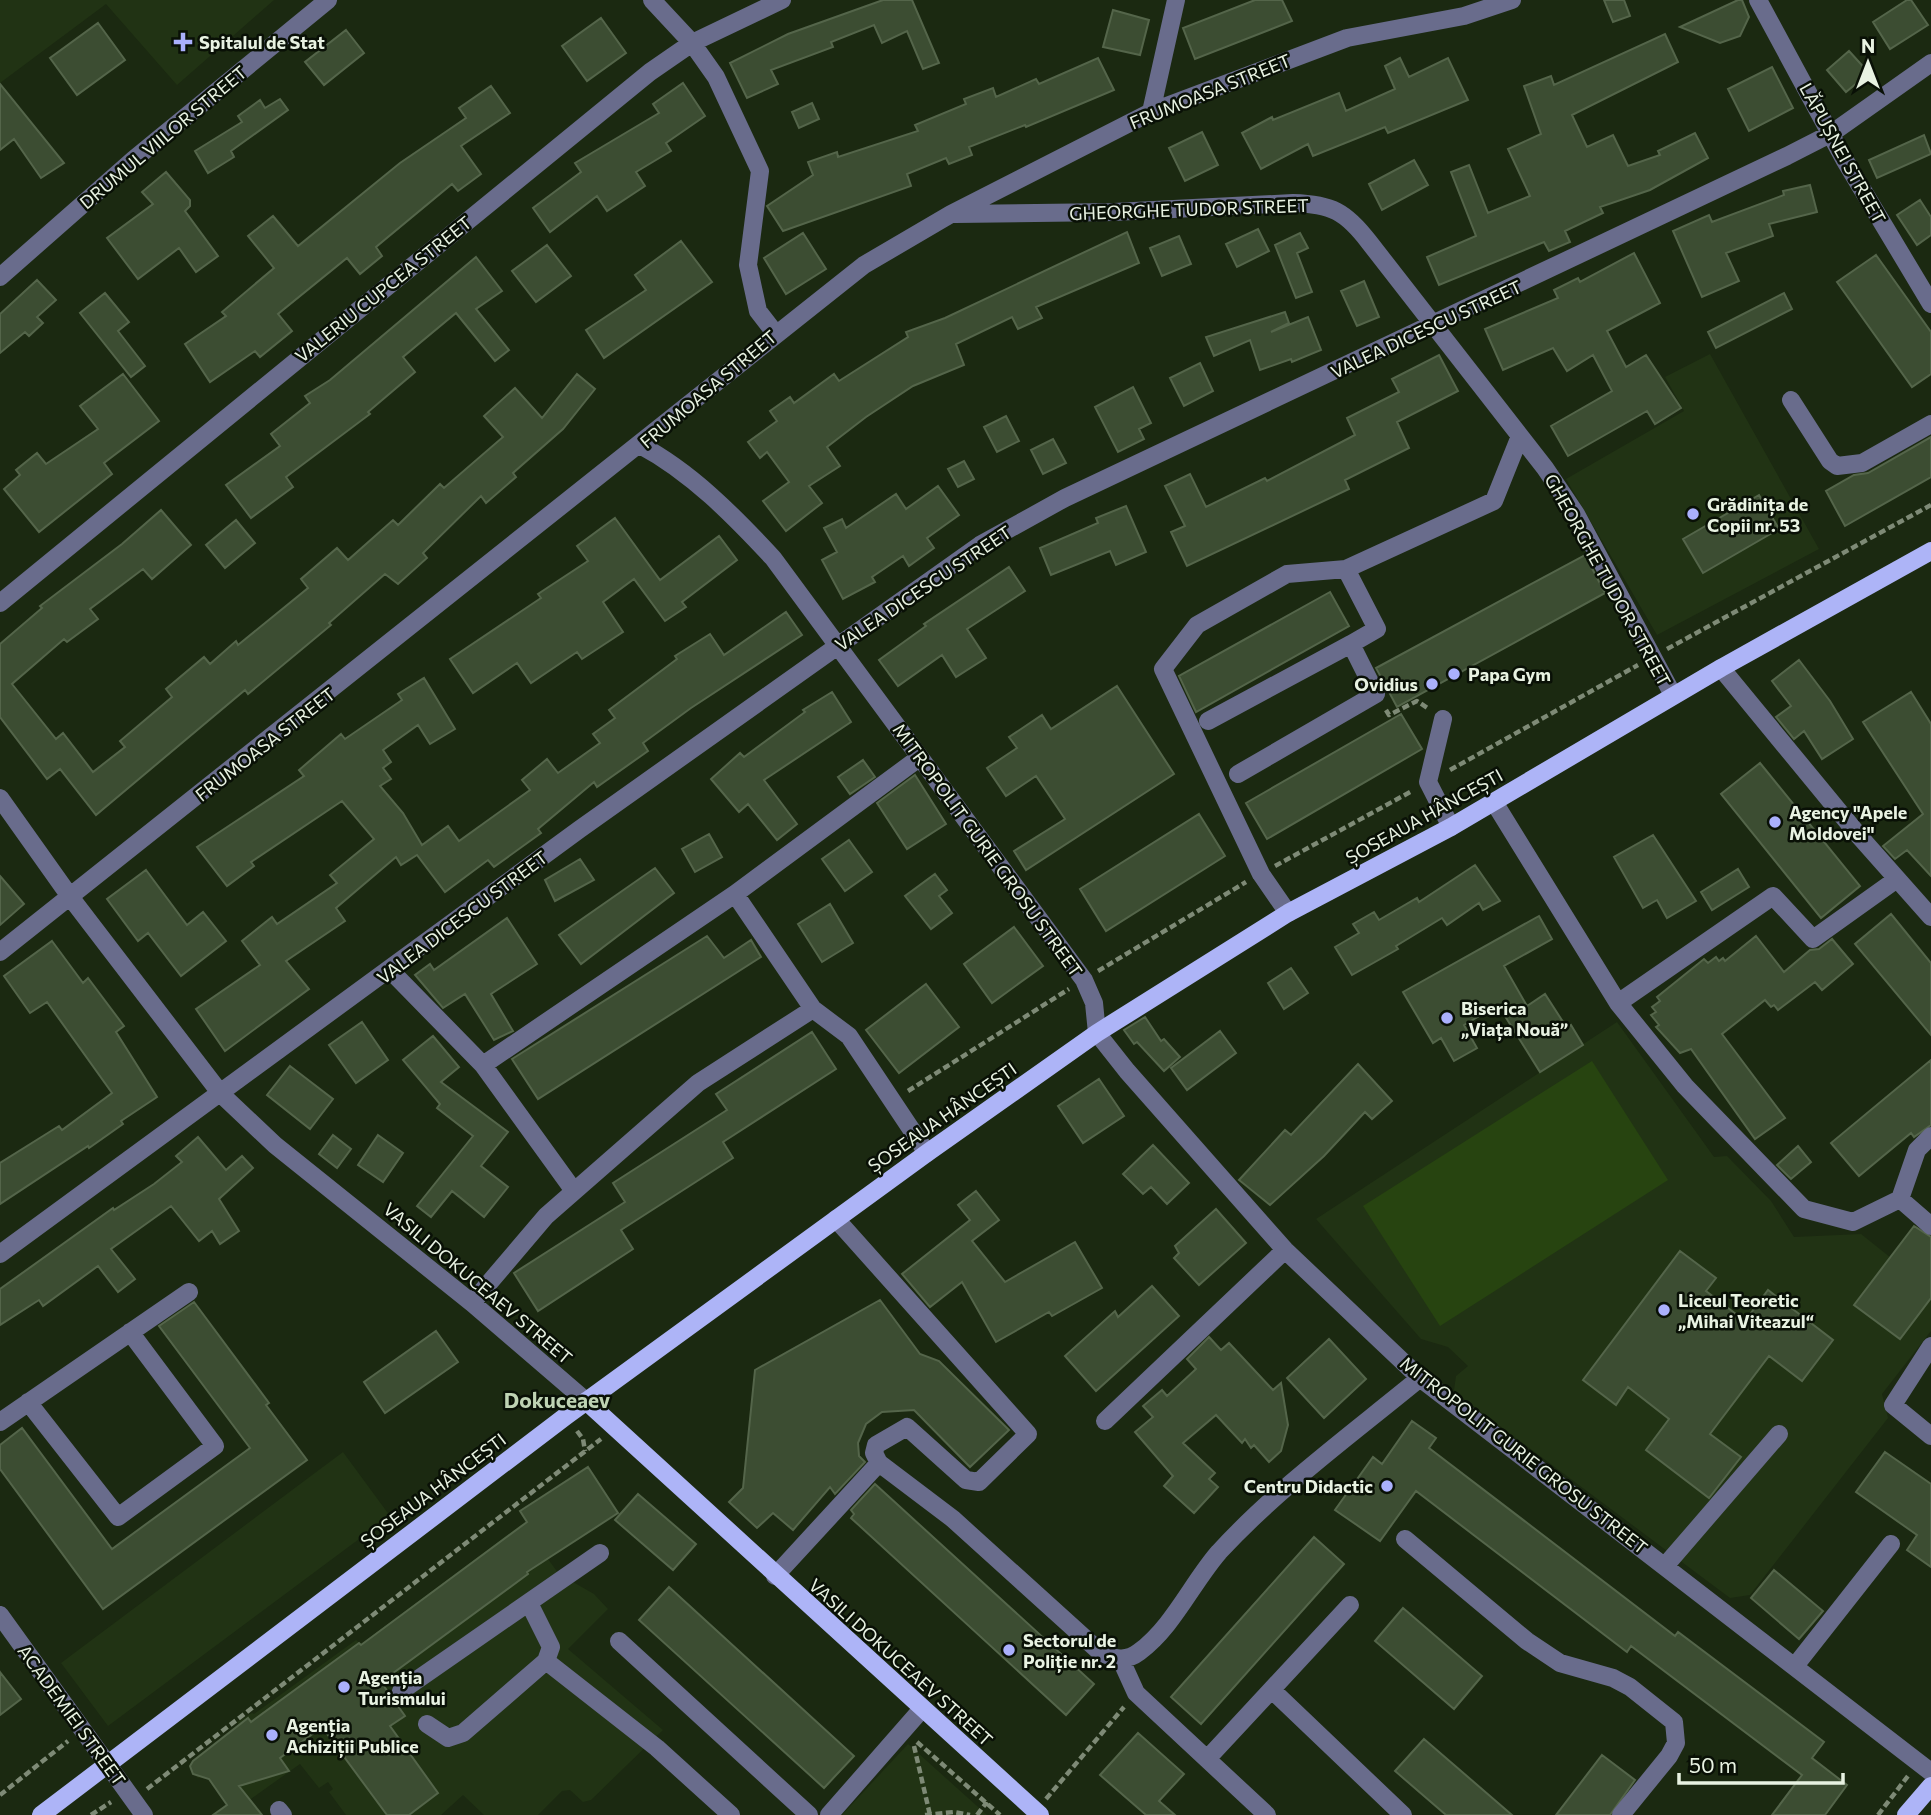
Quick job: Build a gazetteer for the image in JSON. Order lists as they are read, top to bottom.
{
  "streets": {
    "main road": ["ȘOSEAUA HÂNCEȘTI", "VASILI DOKUCEAEV STREET"],
    "street": [
      "FRUMOASA STREET",
      "DRUMUL VIILOR STREET",
      "LĂPUȘNEI STREET",
      "GHEORGHE TUDOR STREET",
      "VALERIU CUPCEA STREET",
      "VALEA DICESCU STREET",
      "MITROPOLIT GURIE GROSU STREET",
      "ACADEMIEI STREET"
    ]
  },
  "crossings": [
    ["FRUMOASA STREET", "GHEORGHE TUDOR STREET"],
    ["FRUMOASA STREET", "MITROPOLIT GURIE GROSU STREET"],
    ["FRUMOASA STREET", "VASILI DOKUCEAEV STREET"],
    ["LĂPUȘNEI STREET", "VALEA DICESCU STREET"],
    ["GHEORGHE TUDOR STREET", "VALEA DICESCU STREET"],
    ["GHEORGHE TUDOR STREET", "ȘOSEAUA HÂNCEȘTI"],
    ["VALEA DICESCU STREET", "MITROPOLIT GURIE GROSU STREET"],
    ["VALEA DICESCU STREET", "VASILI DOKUCEAEV STREET"],
    ["ȘOSEAUA HÂNCEȘTI", "MITROPOLIT GURIE GROSU STREET"],
    ["ȘOSEAUA HÂNCEȘTI", "VASILI DOKUCEAEV STREET"],
    ["ȘOSEAUA HÂNCEȘTI", "ACADEMIEI STREET"]
  ],
  "districts": ["Dokuceaev"],
  "places": {
    "health": ["Spitalul de Stat"],
    "other": [
      "Grădinița de Copii nr. 53",
      "Papa Gym",
      "Ovidius",
      "Agency \"Apele Moldovei\"",
      "Biserica „Viața Nouă”",
      "Liceul Teoretic „Mihai Viteazul“",
      "Centru Didactic",
      "Sectorul de Poliție nr. 2",
      "Agenția Turismului",
      "Agenția Achiziții Publice"
    ]
  },
  "scale_bar": "50 m",
  "north": "top"
}
